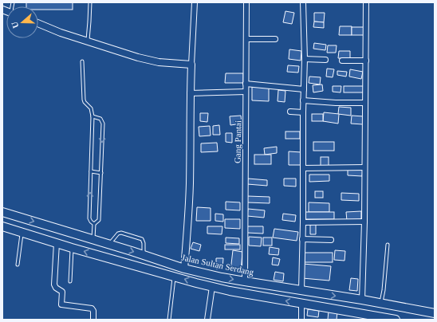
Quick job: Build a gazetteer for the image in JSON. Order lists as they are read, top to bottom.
{
  "streets": {
    "highway": ["Jalan Sultan Serdang"],
    "street": ["Gang Pantai"]
  },
  "crossings": [
    ["Gang Pantai", "Jalan Sultan Serdang"]
  ],
  "north": "left"
}
